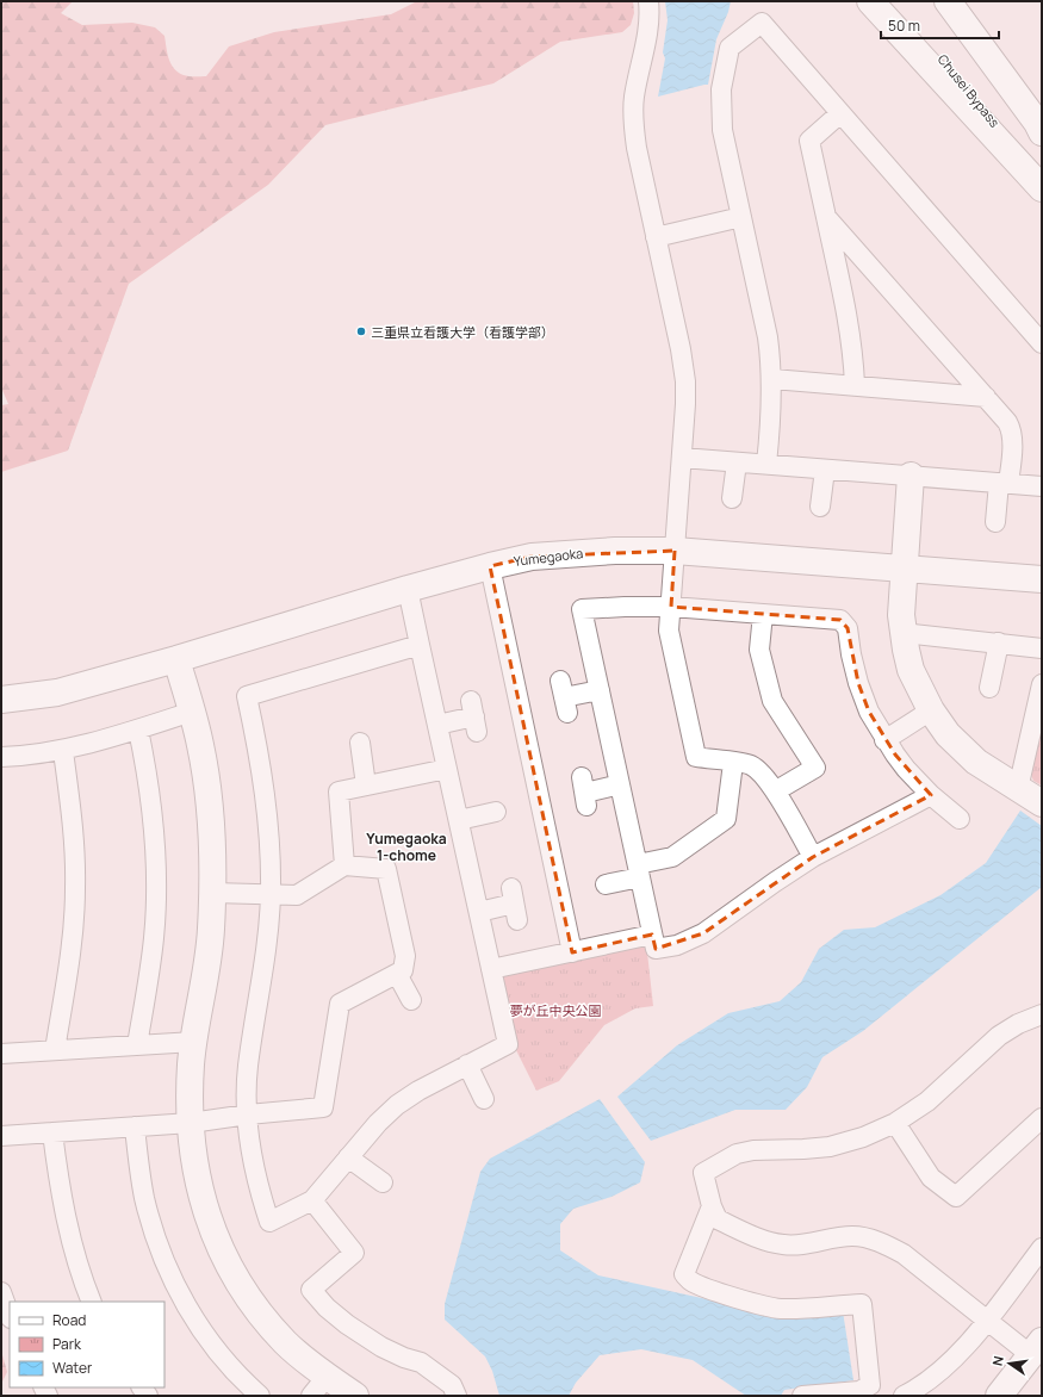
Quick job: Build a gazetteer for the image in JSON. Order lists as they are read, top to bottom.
{
  "streets": {
    "main road": ["Chusei Bypass", "Yumegaoka"]
  },
  "districts": ["Yumegaoka 1-chome"],
  "parks": ["夢が丘中央公園"],
  "places": ["三重県立看護大学（看護学部）"],
  "legend": ["Road", "Park", "Water"],
  "scale_bar": "50 m",
  "north": "left"
}
